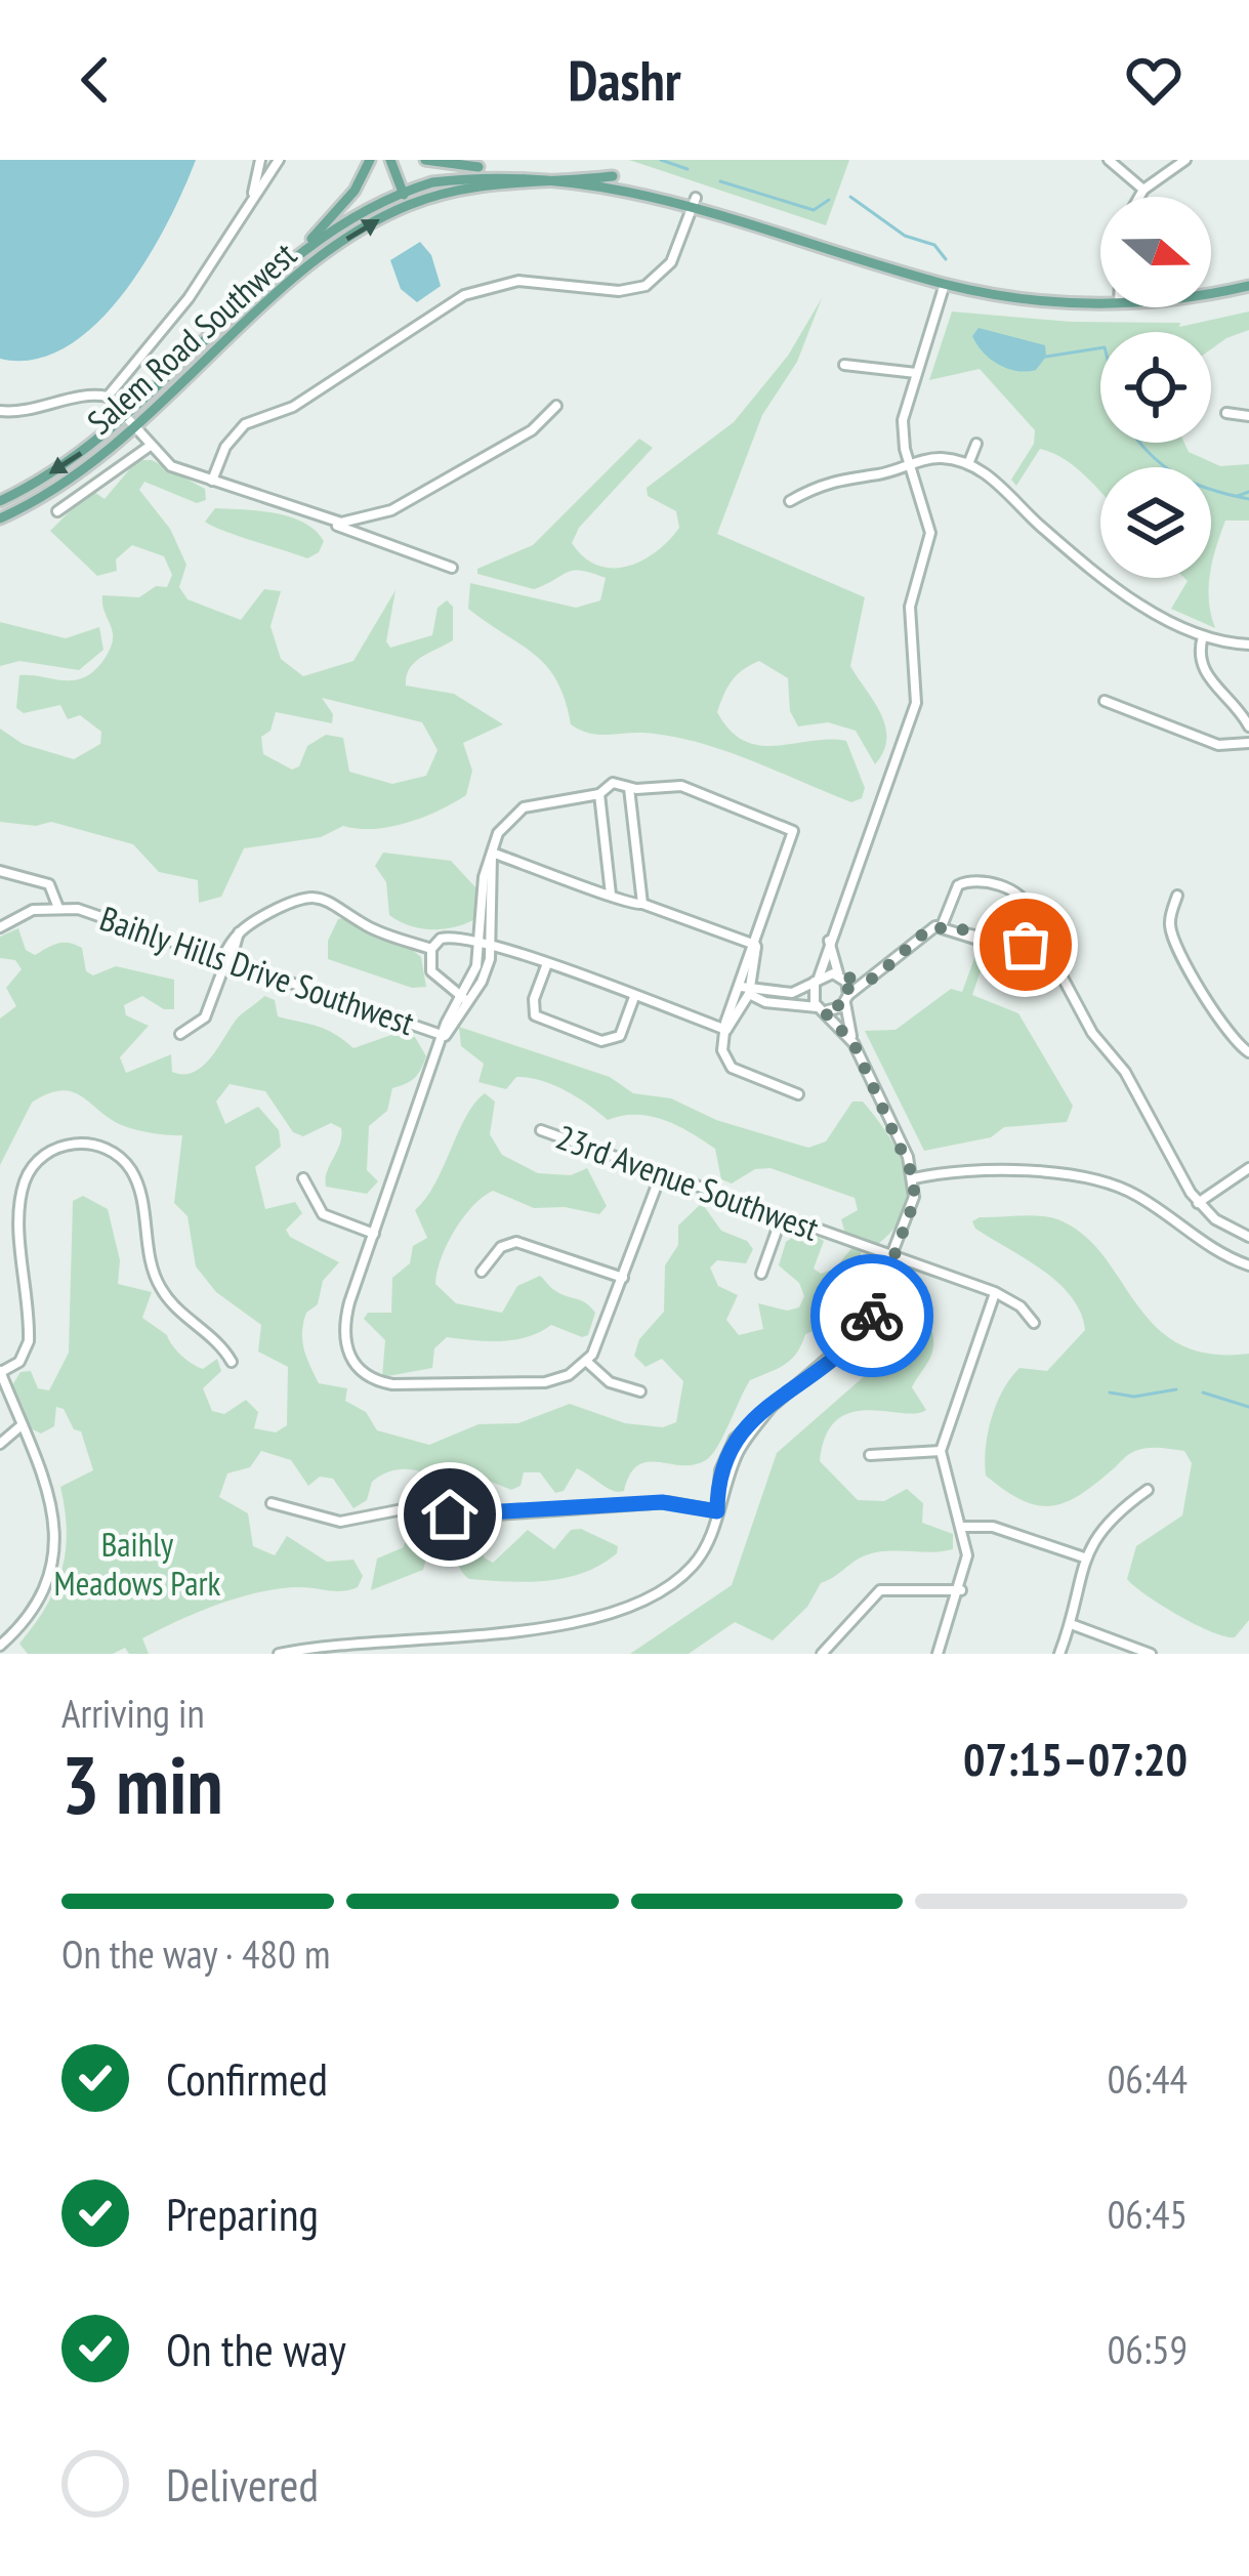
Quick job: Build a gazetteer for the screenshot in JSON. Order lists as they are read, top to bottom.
{
  "streets": {
    "main road": ["Salem Road Southwest"],
    "street": ["Baihly Hills Drive Southwest", "23rd Avenue Southwest"]
  },
  "parks": ["Baihly Meadows Park"],
  "north": "right",
  "page": {
    "header": "Dashr",
    "heading": ["3 min", "Arriving in", "07:15–07:20"],
    "bar": "On the way · 480 m",
    "list": [
      ["Confirmed", "06:44"],
      ["Preparing", "06:45"],
      ["On the way", "06:59"],
      "Delivered"
    ]
  }
}
